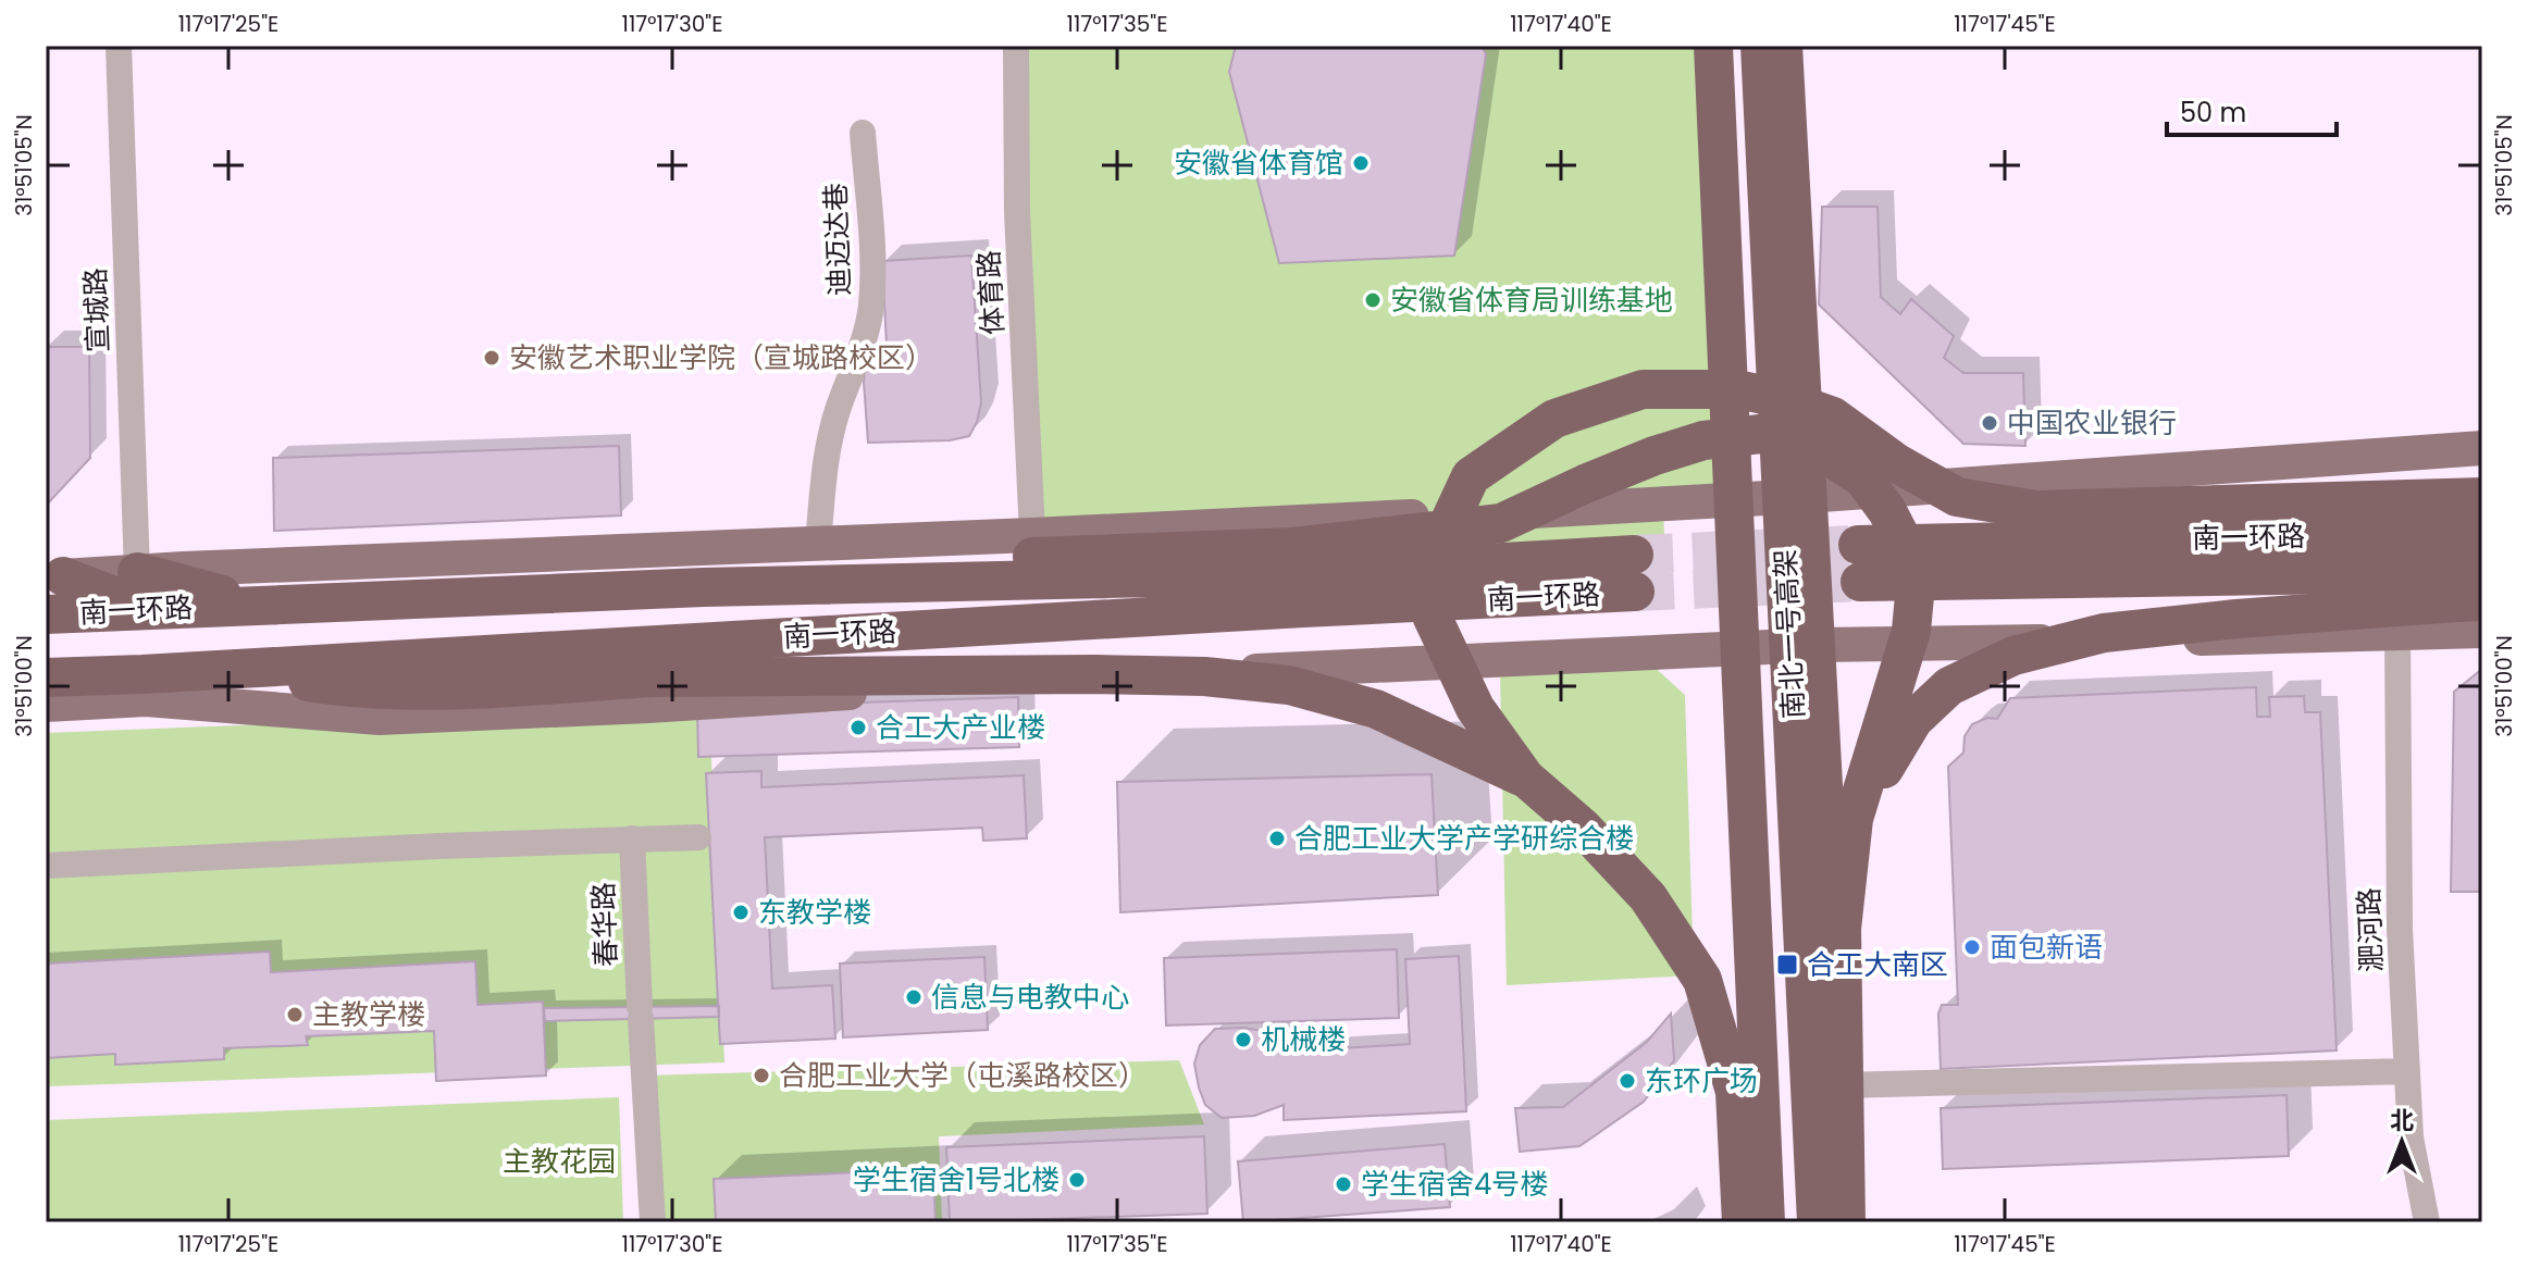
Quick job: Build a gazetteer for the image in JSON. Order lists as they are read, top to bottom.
{
  "streets": {
    "highway": ["南一环路", "南北一号高架"],
    "street": [
      "迪迈达巷",
      "体育路",
      "宣城路",
      "春华路",
      "淝河路"
    ]
  },
  "parks": ["主教花园"],
  "places": {
    "other": [
      "安徽省体育馆",
      "安徽省体育局训练基地",
      "安徽艺术职业学院（宣城路校区）",
      "中国农业银行",
      "合工大产业楼",
      "合肥工业大学产学研综合楼",
      "东教学楼",
      "面包新语",
      "信息与电教中心",
      "主教学楼",
      "机械楼",
      "合肥工业大学（屯溪路校区）",
      "东环广场",
      "学生宿舍1号北楼",
      "学生宿舍4号楼"
    ],
    "transit": ["合工大南区"]
  },
  "scale_bar": "50 m",
  "north": "top",
  "coordinates": [
    "117°17'25\"E",
    "117°17'30\"E",
    "117°17'35\"E",
    "117°17'40\"E",
    "117°17'45\"E",
    "31°51'05\"N",
    "31°51'00\"N"
  ]
}
